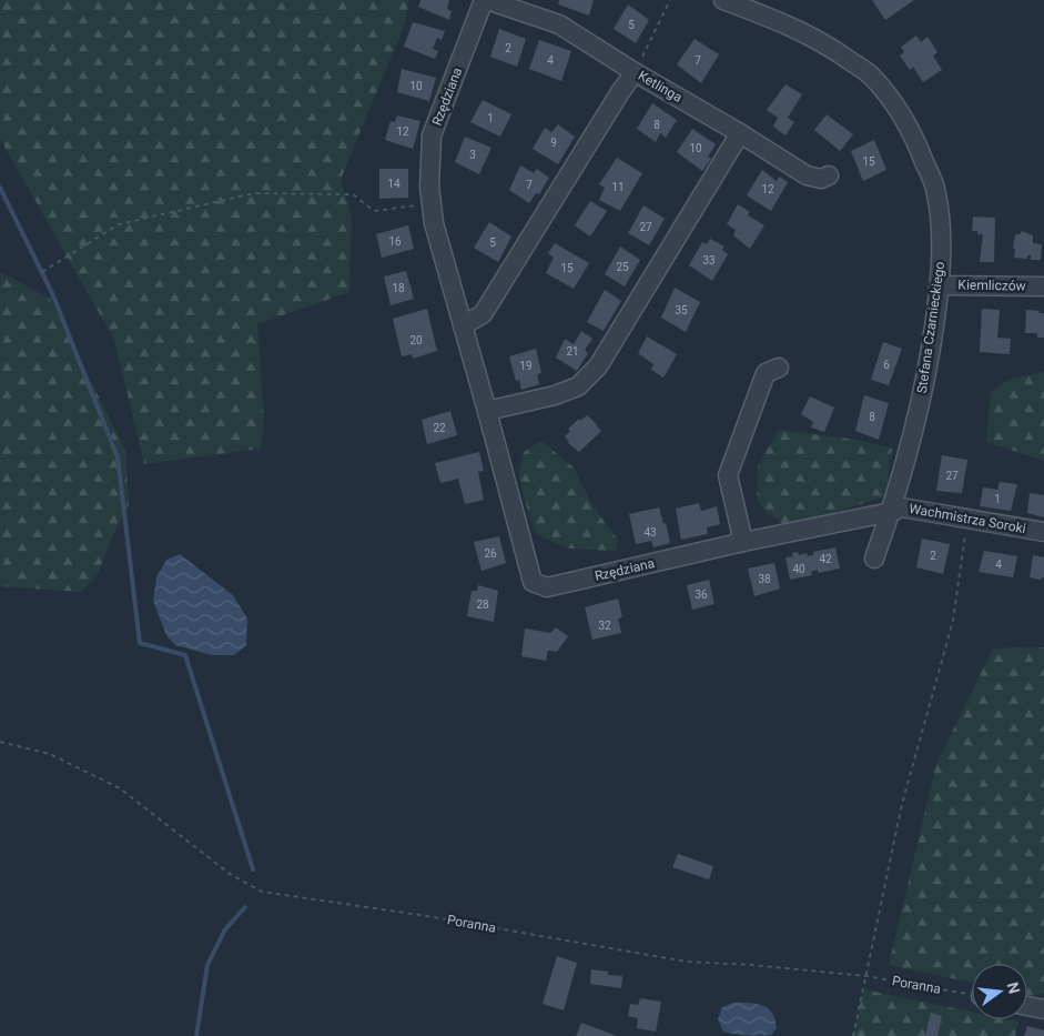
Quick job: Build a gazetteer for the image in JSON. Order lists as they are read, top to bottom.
{
  "streets": {
    "street": [
      "Ketlinga",
      "Rzędziana",
      "Kiemliczów",
      "Stefana Czarnieckiego",
      "Wachmistrza Soroki"
    ],
    "path": ["Poranna"]
  },
  "crossings": [
    ["Ketlinga", "Rzędziana"],
    ["Rzędziana", "Stefana Czarnieckiego"],
    ["Rzędziana", "Wachmistrza Soroki"],
    ["Kiemliczów", "Stefana Czarnieckiego"],
    ["Stefana Czarnieckiego", "Wachmistrza Soroki"]
  ],
  "house_numbers": [
    "5",
    "2",
    "4",
    "7",
    "10",
    "1",
    "8",
    "12",
    "9",
    "10",
    "3",
    "15",
    "14",
    "7",
    "11",
    "12",
    "27",
    "16",
    "5",
    "33",
    "25",
    "15",
    "18",
    "35",
    "20",
    "21",
    "6",
    "19",
    "8",
    "22",
    "27",
    "1",
    "43",
    "26",
    "2",
    "42",
    "4",
    "40",
    "38",
    "36",
    "28",
    "32"
  ],
  "north": "right"
}
